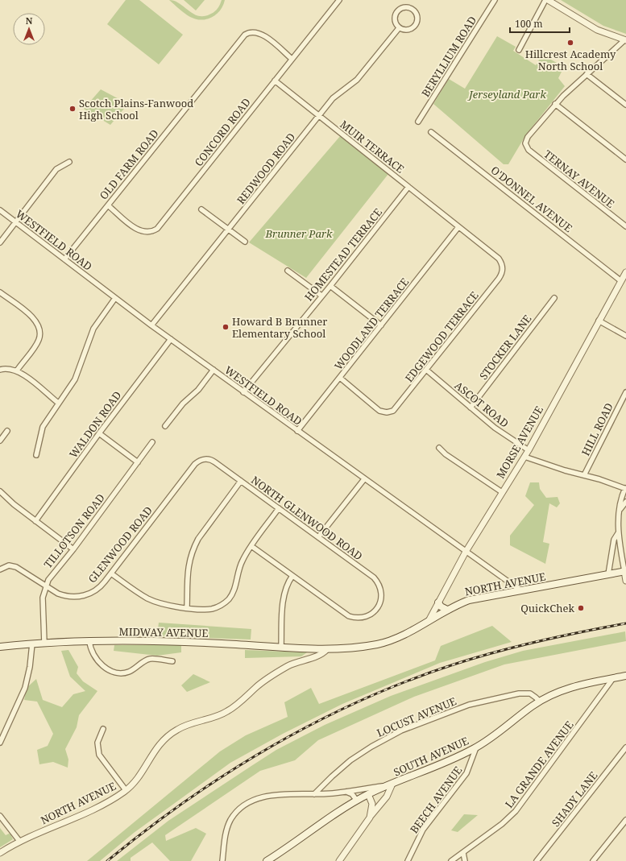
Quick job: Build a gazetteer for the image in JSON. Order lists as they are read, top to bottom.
{
  "streets": {
    "main road": ["NORTH AVENUE", "MIDWAY AVENUE", "SOUTH AVENUE"],
    "street": [
      "BERYLLIUM ROAD",
      "CONCORD ROAD",
      "MUIR TERRACE",
      "OLD FARM ROAD",
      "REDWOOD ROAD",
      "TERNAY AVENUE",
      "O'DONNEL AVENUE",
      "WESTFIELD ROAD",
      "HOMESTEAD TERRACE",
      "WOODLAND TERRACE",
      "EDGEWOOD TERRACE",
      "STOCKER LANE",
      "ASCOT ROAD",
      "WALDON ROAD",
      "HILL ROAD",
      "MORSE AVENUE",
      "NORTH GLENWOOD ROAD",
      "TILLOTSON ROAD",
      "GLENWOOD ROAD",
      "LOCUST AVENUE",
      "LA GRANDE AVENUE",
      "SHADY LANE",
      "BEECH AVENUE"
    ]
  },
  "crossings": [
    ["CONCORD ROAD", "MUIR TERRACE"],
    ["CONCORD ROAD", "OLD FARM ROAD"],
    ["MUIR TERRACE", "REDWOOD ROAD"],
    ["MUIR TERRACE", "HOMESTEAD TERRACE"],
    ["MUIR TERRACE", "WOODLAND TERRACE"],
    ["MUIR TERRACE", "EDGEWOOD TERRACE"],
    ["OLD FARM ROAD", "WESTFIELD ROAD"],
    ["REDWOOD ROAD", "WESTFIELD ROAD"],
    ["O'DONNEL AVENUE", "MORSE AVENUE"],
    ["WESTFIELD ROAD", "HOMESTEAD TERRACE"],
    ["WESTFIELD ROAD", "WOODLAND TERRACE"],
    ["WESTFIELD ROAD", "WALDON ROAD"],
    ["WESTFIELD ROAD", "MORSE AVENUE"],
    ["WESTFIELD ROAD", "NORTH AVENUE"],
    ["WOODLAND TERRACE", "EDGEWOOD TERRACE"],
    ["EDGEWOOD TERRACE", "ASCOT ROAD"],
    ["STOCKER LANE", "ASCOT ROAD"],
    ["ASCOT ROAD", "MORSE AVENUE"],
    ["MORSE AVENUE", "NORTH AVENUE"],
    ["NORTH GLENWOOD ROAD", "GLENWOOD ROAD"],
    ["TILLOTSON ROAD", "GLENWOOD ROAD"],
    ["TILLOTSON ROAD", "MIDWAY AVENUE"],
    ["NORTH AVENUE", "MIDWAY AVENUE"],
    ["LOCUST AVENUE", "SOUTH AVENUE"],
    ["SOUTH AVENUE", "LA GRANDE AVENUE"],
    ["SOUTH AVENUE", "BEECH AVENUE"]
  ],
  "parks": ["Jerseyland Park", "Brunner Park"],
  "places": [
    "Hillcrest Academy North School",
    "Scotch Plains-Fanwood High School",
    "Howard B Brunner Elementary School",
    "QuickChek"
  ],
  "scale_bar": "100 m",
  "north": "top"
}
